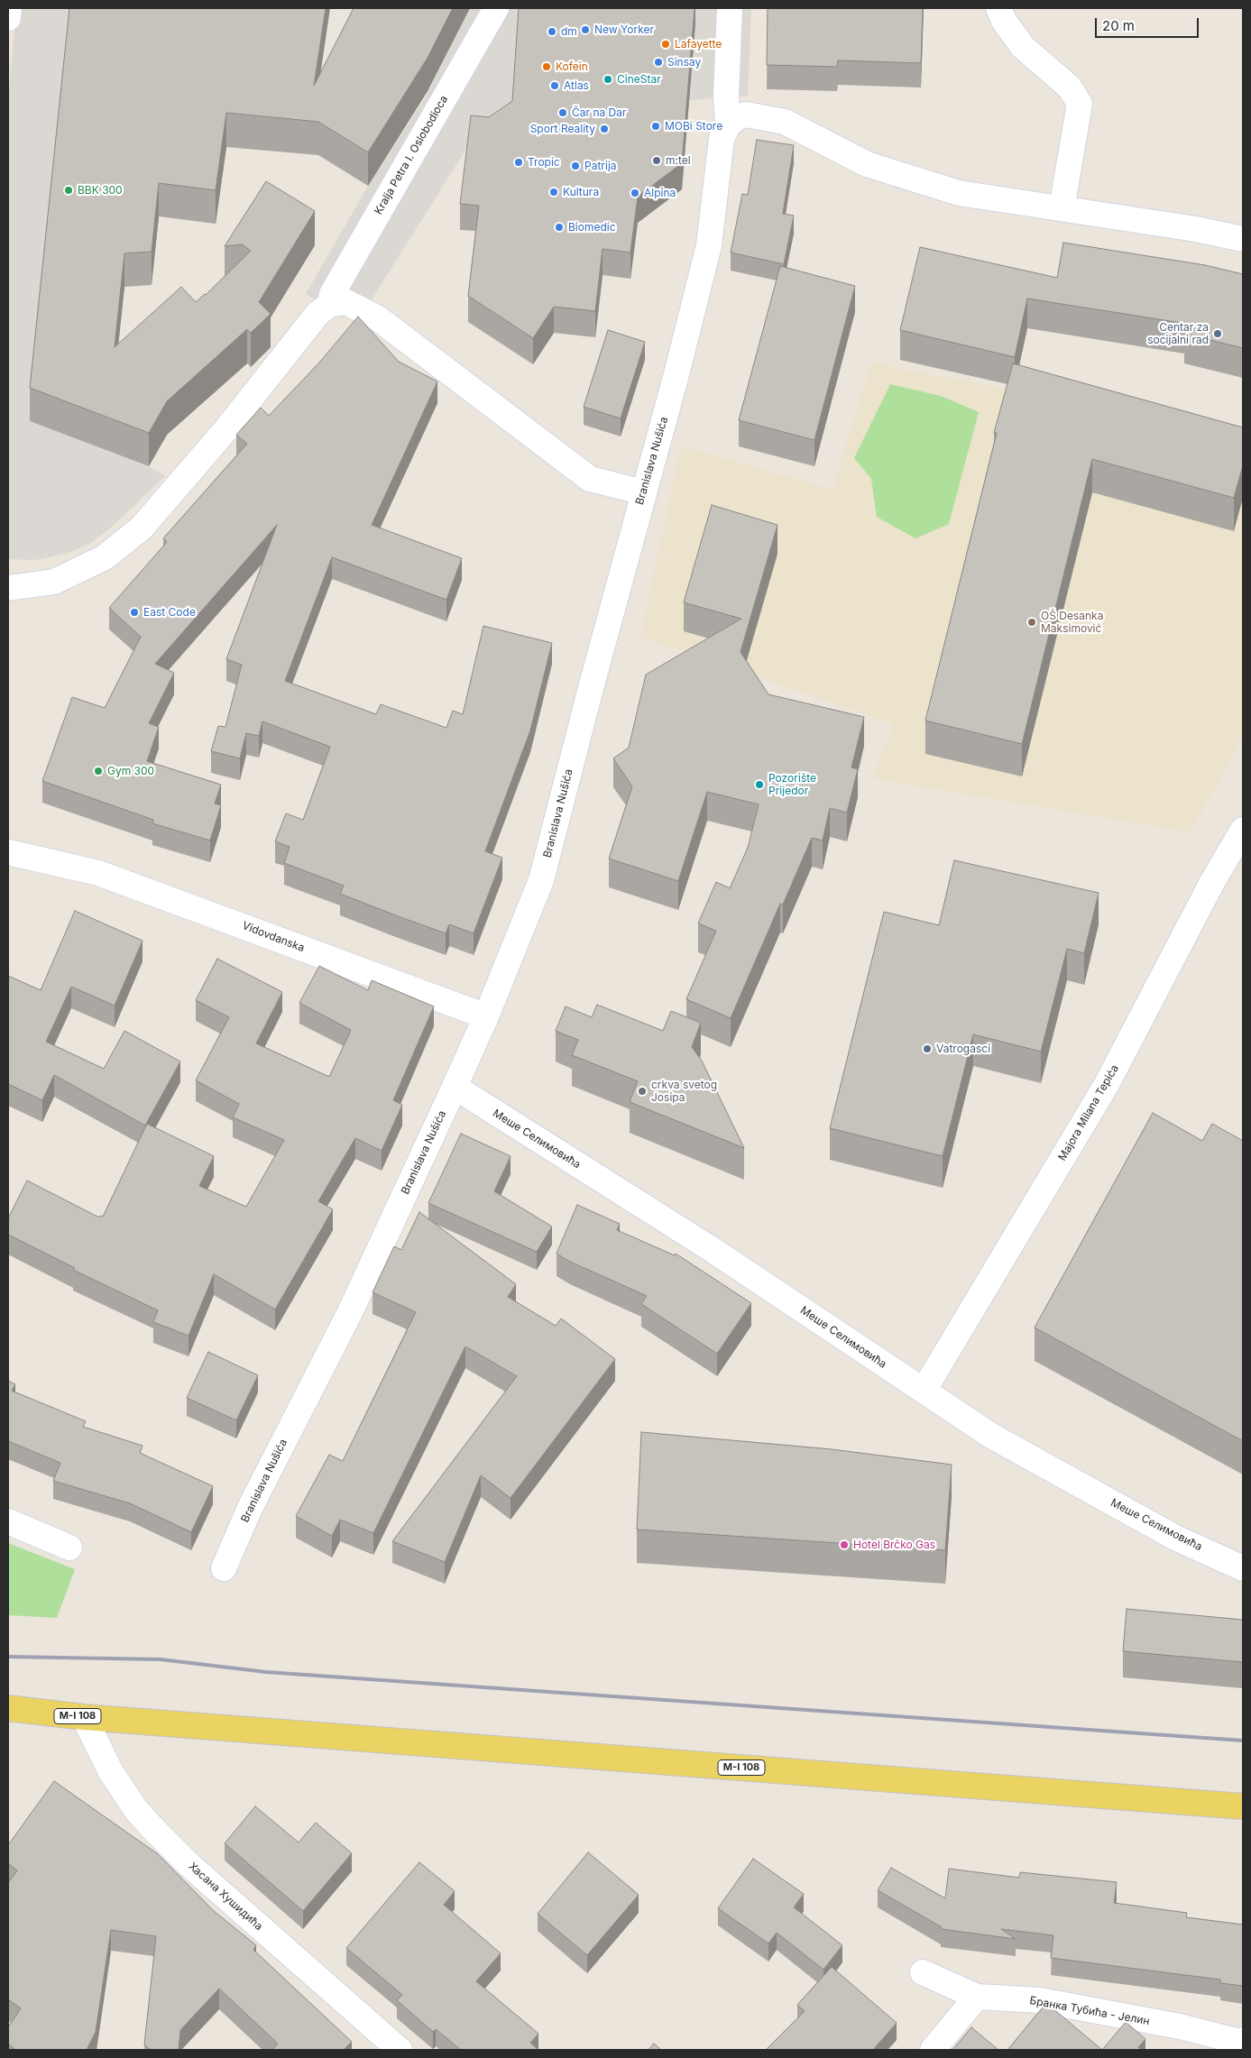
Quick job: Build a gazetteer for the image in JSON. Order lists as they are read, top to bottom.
{
  "streets": {
    "main road": ["M-I 108"],
    "street": [
      "Kralja Petra I. Oslobodioca",
      "Branislava Nušića",
      "Vidovdanska",
      "Majora Milana Tepića",
      "Меше Селимовића",
      "Хасана Хушидића",
      "Бранка Тубића - Јелин"
    ]
  },
  "crossings": [
    ["Branislava Nušića", "Vidovdanska"],
    ["Branislava Nušića", "Меше Селимовића"],
    ["Majora Milana Tepića", "Меше Селимовића"],
    ["M-I 108", "Хасана Хушидића"]
  ],
  "places": [
    "New Yorker",
    "dm",
    "Lafayette",
    "Sinsay",
    "Kofein",
    "CineStar",
    "Atlas",
    "Čar na Dar",
    "MOBi Store",
    "Sport Reality",
    "m:tel",
    "Tropic",
    "Patrija",
    "BBK 300",
    "Kultura",
    "Alpina",
    "Biomedic",
    "Centar za socijalni rad",
    "East Code",
    "OŠ Desanka Maksimović",
    "Gym 300",
    "Pozorište Prijedor",
    "Vatrogasci",
    "crkva svetog Josipa",
    "Hotel Brčko Gas"
  ],
  "scale_bar": "20 m"
}
